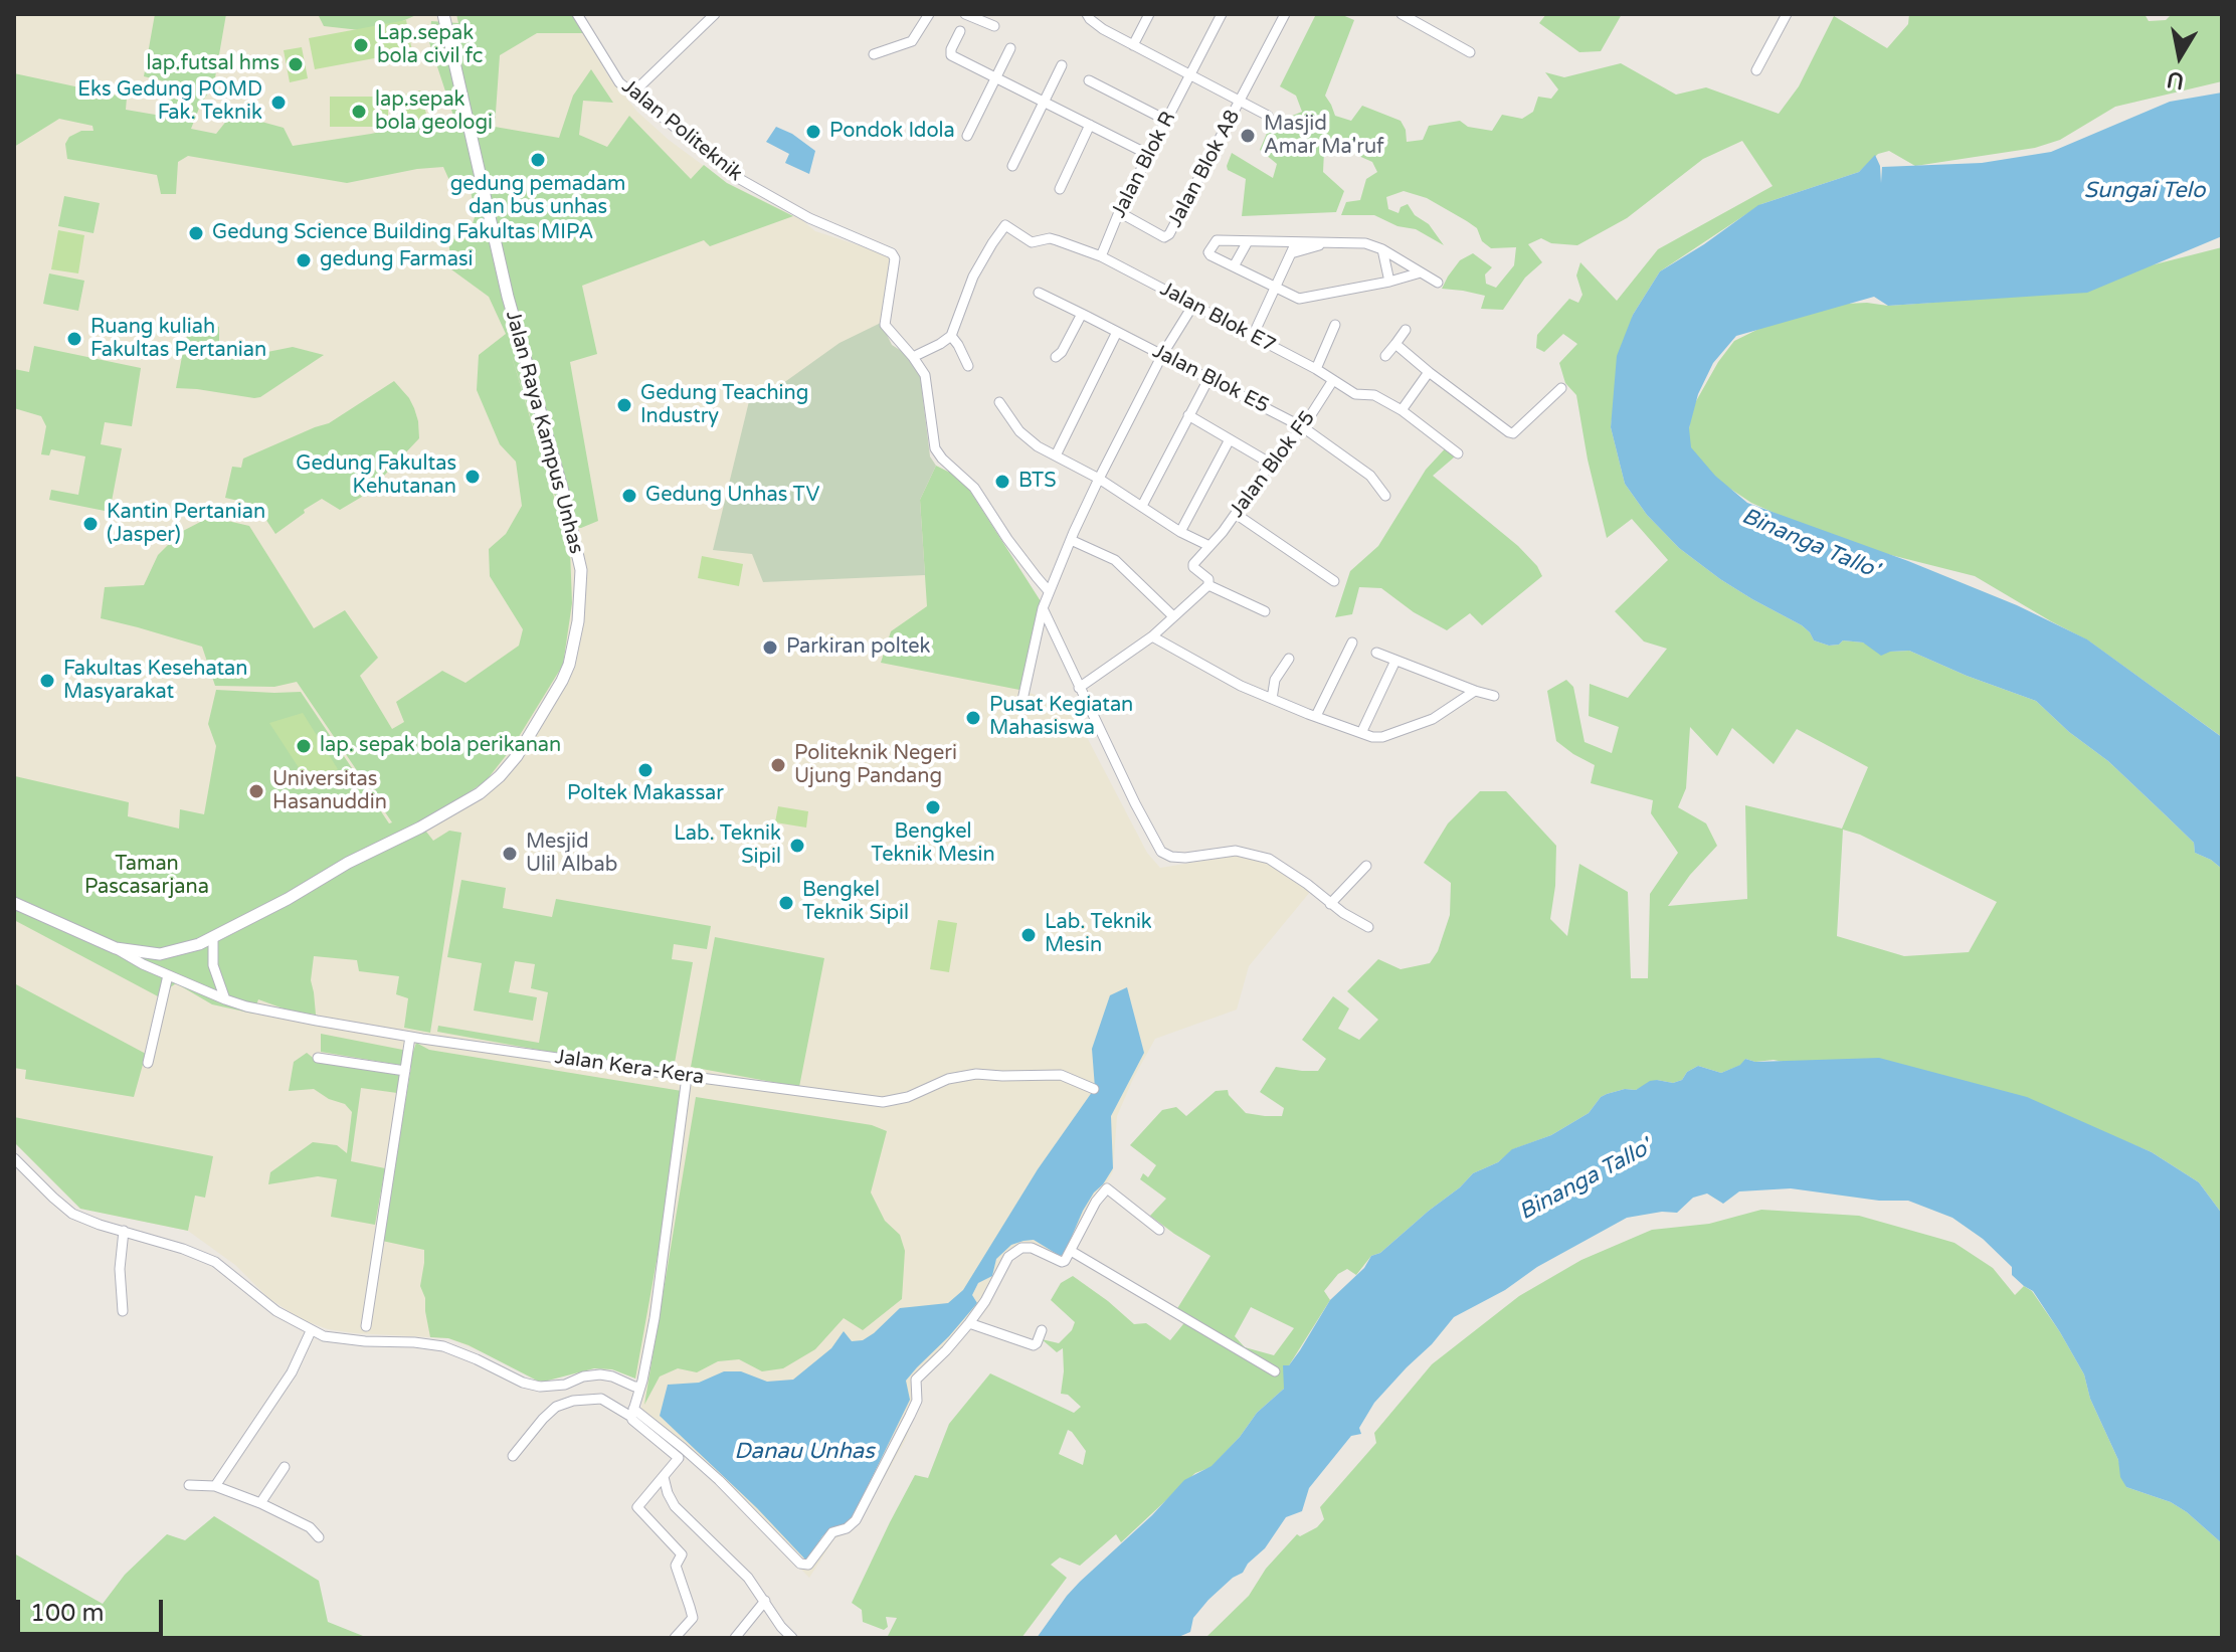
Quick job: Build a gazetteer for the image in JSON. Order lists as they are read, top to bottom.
{
  "streets": {
    "street": [
      "Jalan Politeknik",
      "Jalan Blok R",
      "Jalan Blok A8",
      "Jalan Blok E7",
      "Jalan Blok E5",
      "Jalan Raya Kampus Unhas",
      "Jalan Blok F5",
      "Jalan Kera-Kera"
    ]
  },
  "crossings": [
    ["Jalan Blok R", "Jalan Blok A8"],
    ["Jalan Blok R", "Jalan Blok E7"],
    ["Jalan Blok E7", "Jalan Blok F5"],
    ["Jalan Blok E5", "Jalan Blok F5"],
    ["Jalan Raya Kampus Unhas", "Jalan Kera-Kera"]
  ],
  "water": ["Sungai Telo", "Binanga Tallo'", "Danau Unhas"],
  "parks": ["Taman Pascasarjana"],
  "places": [
    "Lap.sepak bola civil fc",
    "lap.futsal hms",
    "Eks Gedung POMD Fak. Teknik",
    "lap.sepak bola geologi",
    "Pondok Idola",
    "Masjid Amar Ma'ruf",
    "gedung pemadam dan bus unhas",
    "Gedung Science Building Fakultas MIPA",
    "gedung Farmasi",
    "Ruang kuliah Fakultas Pertanian",
    "Gedung Teaching Industry",
    "Gedung Fakultas Kehutanan",
    "BTS",
    "Gedung Unhas TV",
    "Kantin Pertanian (Jasper)",
    "Parkiran poltek",
    "Fakultas Kesehatan Masyarakat",
    "Pusat Kegiatan Mahasiswa",
    "lap. sepak bola perikanan",
    "Politeknik Negeri Ujung Pandang",
    "Poltek Makassar",
    "Universitas Hasanuddin",
    "Bengkel Teknik Mesin",
    "Lab. Teknik Sipil",
    "Mesjid Ulil Albab",
    "Bengkel Teknik Sipil",
    "Lab. Teknik Mesin"
  ],
  "scale_bar": "100 m",
  "north": "bottom"
}
